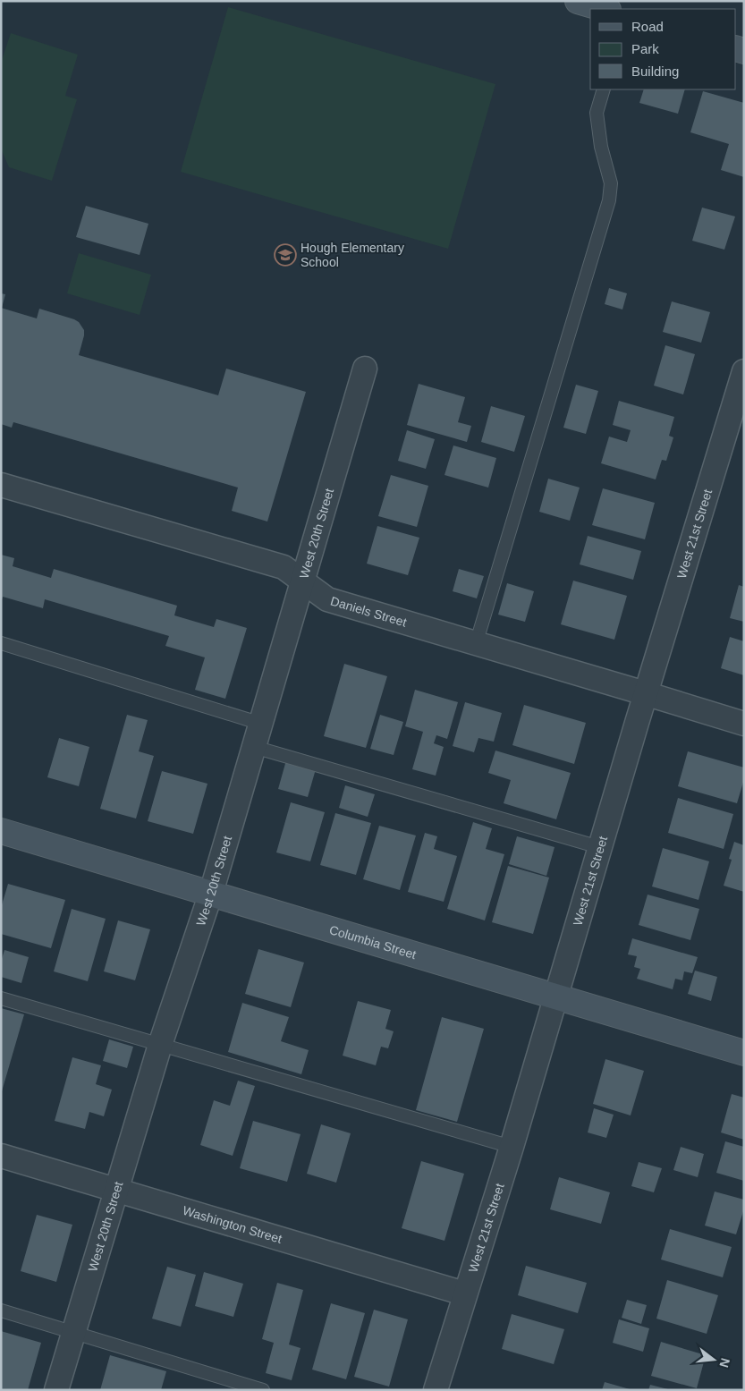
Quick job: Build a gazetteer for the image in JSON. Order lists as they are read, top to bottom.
{
  "streets": {
    "street": [
      "West 20th Street",
      "West 21st Street",
      "Daniels Street",
      "Columbia Street",
      "Washington Street"
    ]
  },
  "crossings": [
    ["West 20th Street", "Daniels Street"],
    ["West 20th Street", "Columbia Street"],
    ["West 20th Street", "Washington Street"],
    ["West 21st Street", "Daniels Street"],
    ["West 21st Street", "Columbia Street"],
    ["West 21st Street", "Washington Street"]
  ],
  "places": {
    "school or university": ["Hough Elementary School"]
  },
  "legend": ["Road", "Park", "Building"],
  "north": "right"
}
